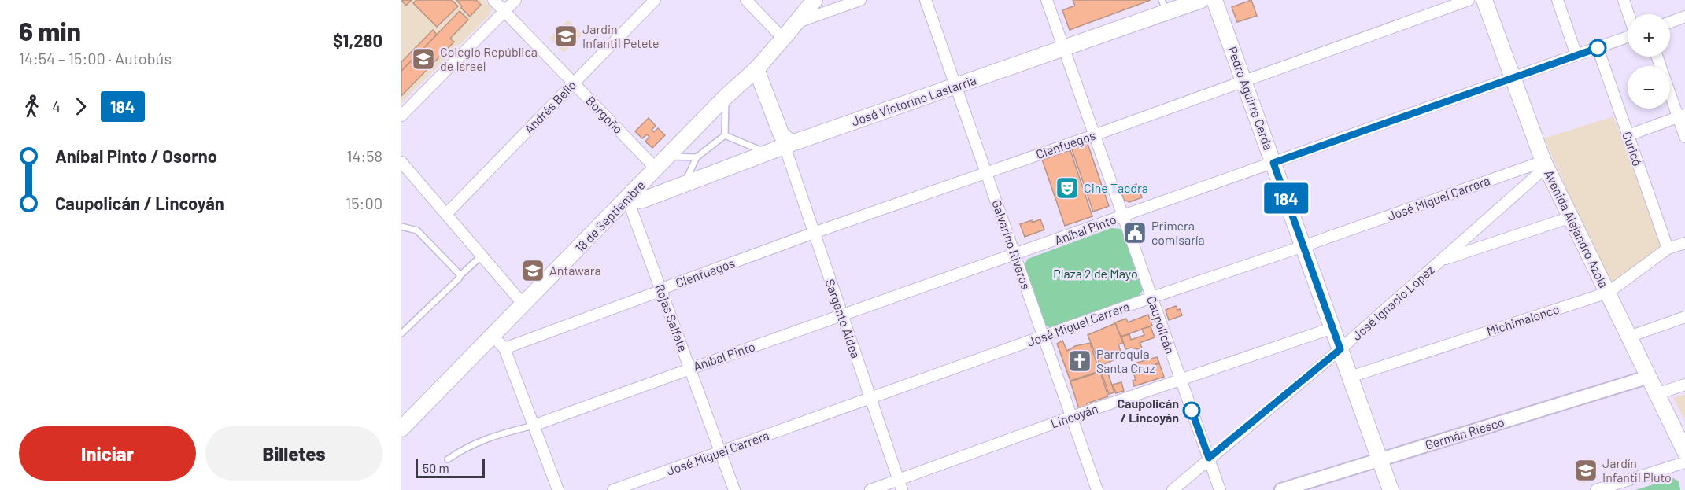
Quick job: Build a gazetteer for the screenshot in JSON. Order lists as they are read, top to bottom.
{
  "streets": {
    "main road": [
      "Pedro Aguirre Cerda",
      "José Victorino Lastarria",
      "18 de Septiembre",
      "Avenida Alejandro Azola"
    ],
    "street": [
      "Andrés Bello",
      "Borgoño",
      "Cienfuegos",
      "Curicó",
      "José Miguel Carrera",
      "Aníbal Pinto",
      "Galvarino Riveros",
      "José Ignacio López",
      "Rojas Salfate",
      "Sargento Aldea",
      "Michimalonco",
      "Caupolicán",
      "Lincoyán",
      "Germán Riesco"
    ]
  },
  "crossings": [
    ["Pedro Aguirre Cerda", "Cienfuegos"],
    ["Pedro Aguirre Cerda", "José Miguel Carrera"],
    ["Pedro Aguirre Cerda", "Aníbal Pinto"],
    ["Pedro Aguirre Cerda", "José Ignacio López"],
    ["Pedro Aguirre Cerda", "Michimalonco"],
    ["Pedro Aguirre Cerda", "Lincoyán"],
    ["Pedro Aguirre Cerda", "Germán Riesco"],
    ["José Victorino Lastarria", "18 de Septiembre"],
    ["José Victorino Lastarria", "Galvarino Riveros"],
    ["José Victorino Lastarria", "Rojas Salfate"],
    ["José Victorino Lastarria", "Sargento Aldea"],
    ["José Victorino Lastarria", "Caupolicán"],
    ["Andrés Bello", "Borgoño"],
    ["Borgoño", "18 de Septiembre"],
    ["Cienfuegos", "Galvarino Riveros"],
    ["Cienfuegos", "Rojas Salfate"],
    ["Cienfuegos", "Sargento Aldea"],
    ["Cienfuegos", "Caupolicán"],
    ["Curicó", "Aníbal Pinto"],
    ["Curicó", "Michimalonco"],
    ["José Miguel Carrera", "Avenida Alejandro Azola"],
    ["José Miguel Carrera", "Galvarino Riveros"],
    ["José Miguel Carrera", "José Ignacio López"],
    ["José Miguel Carrera", "Rojas Salfate"],
    ["José Miguel Carrera", "Sargento Aldea"],
    ["José Miguel Carrera", "Caupolicán"],
    ["18 de Septiembre", "Rojas Salfate"],
    ["Avenida Alejandro Azola", "Aníbal Pinto"],
    ["Avenida Alejandro Azola", "José Ignacio López"],
    ["Avenida Alejandro Azola", "Michimalonco"],
    ["Avenida Alejandro Azola", "Germán Riesco"],
    ["Aníbal Pinto", "Galvarino Riveros"],
    ["Aníbal Pinto", "Rojas Salfate"],
    ["Aníbal Pinto", "Sargento Aldea"],
    ["Aníbal Pinto", "Caupolicán"],
    ["Galvarino Riveros", "Lincoyán"],
    ["José Ignacio López", "Caupolicán"],
    ["Sargento Aldea", "Lincoyán"],
    ["Caupolicán", "Lincoyán"]
  ],
  "parks": ["Plaza 2 de Mayo"],
  "places": {
    "school or university": [
      "Jardin Infantil Petete",
      "Colegio República de Israel",
      "Antawara",
      "Jardín Infantil Pluto"
    ],
    "theatre": ["Cine Tacora"],
    "public building": ["Primera comisaría"],
    "church": ["Parroquia Santa Cruz"],
    "other": ["Caupolicán / Lincoyán"]
  },
  "lines": ["bus line 184"],
  "scale_bar": "50 m",
  "page": {
    "heading": ["6 min", "14:54 – 15:00 · Autobús", "$1,280"],
    "on_map": "184",
    "map_buttons": ["+", "−"],
    "legs": ["4", "184"],
    "list": [
      {
        "name": "Aníbal Pinto / Osorno",
        "value": "14:58"
      },
      {
        "name": "Caupolicán / Lincoyán",
        "value": "15:00"
      }
    ],
    "buttons": ["Iniciar", "Billetes"],
    "scale": "50 m"
  }
}
